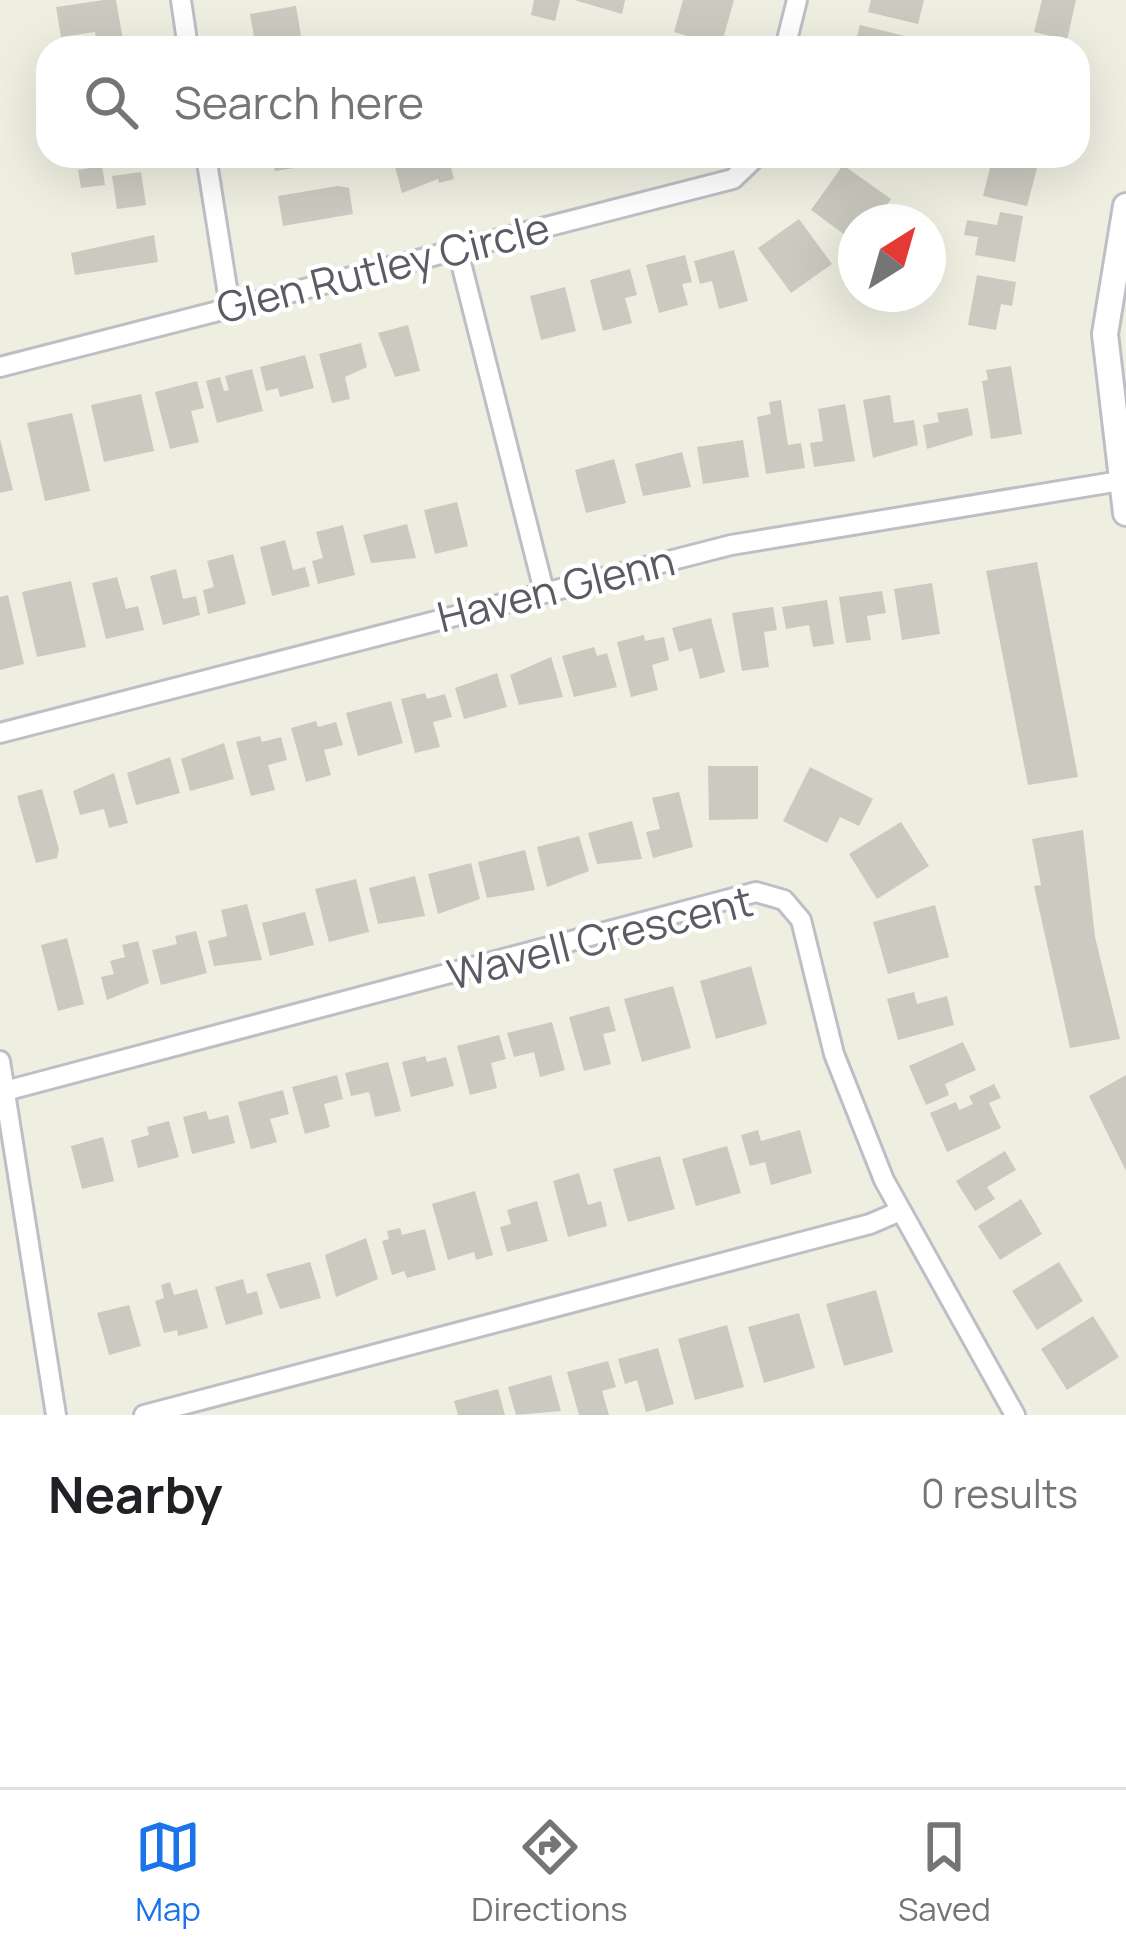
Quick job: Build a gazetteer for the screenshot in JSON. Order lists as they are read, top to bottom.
{
  "streets": {
    "street": ["Glen Rutley Circle", "Haven Glenn", "Wavell Crescent"]
  },
  "north": "top right",
  "page": {
    "search": "Search here",
    "heading": ["Nearby", "0 results"],
    "nav": ["Map", "Directions", "Saved"]
  }
}
